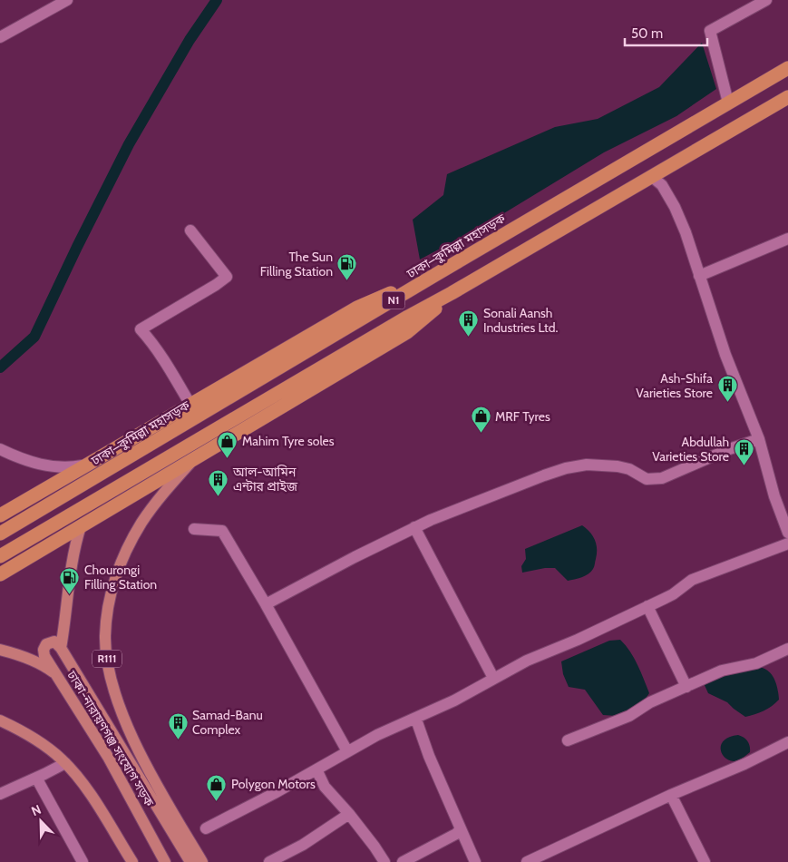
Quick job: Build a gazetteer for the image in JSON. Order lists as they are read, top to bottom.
{
  "streets": {
    "highway": ["ঢাকা–কুমিল্লা মহাসড়ক", "N1"],
    "main road": ["R111", "ঢাকা-নারায়ণগঞ্জ সংযোগ সড়ক"]
  },
  "places": {
    "fuel station": ["The Sun Filling Station", "Chourongi Filling Station"],
    "building": [
      "Sonali Aansh Industries Ltd.",
      "Ash-Shifa Varieties Store",
      "Abdullah Varieties Store",
      "আল-আমিন এন্টার প্রাইজ",
      "Samad-Banu Complex"
    ],
    "shop": ["MRF Tyres", "Mahim Tyre soles", "Polygon Motors"]
  },
  "scale_bar": "50 m",
  "north": "top left"
}
